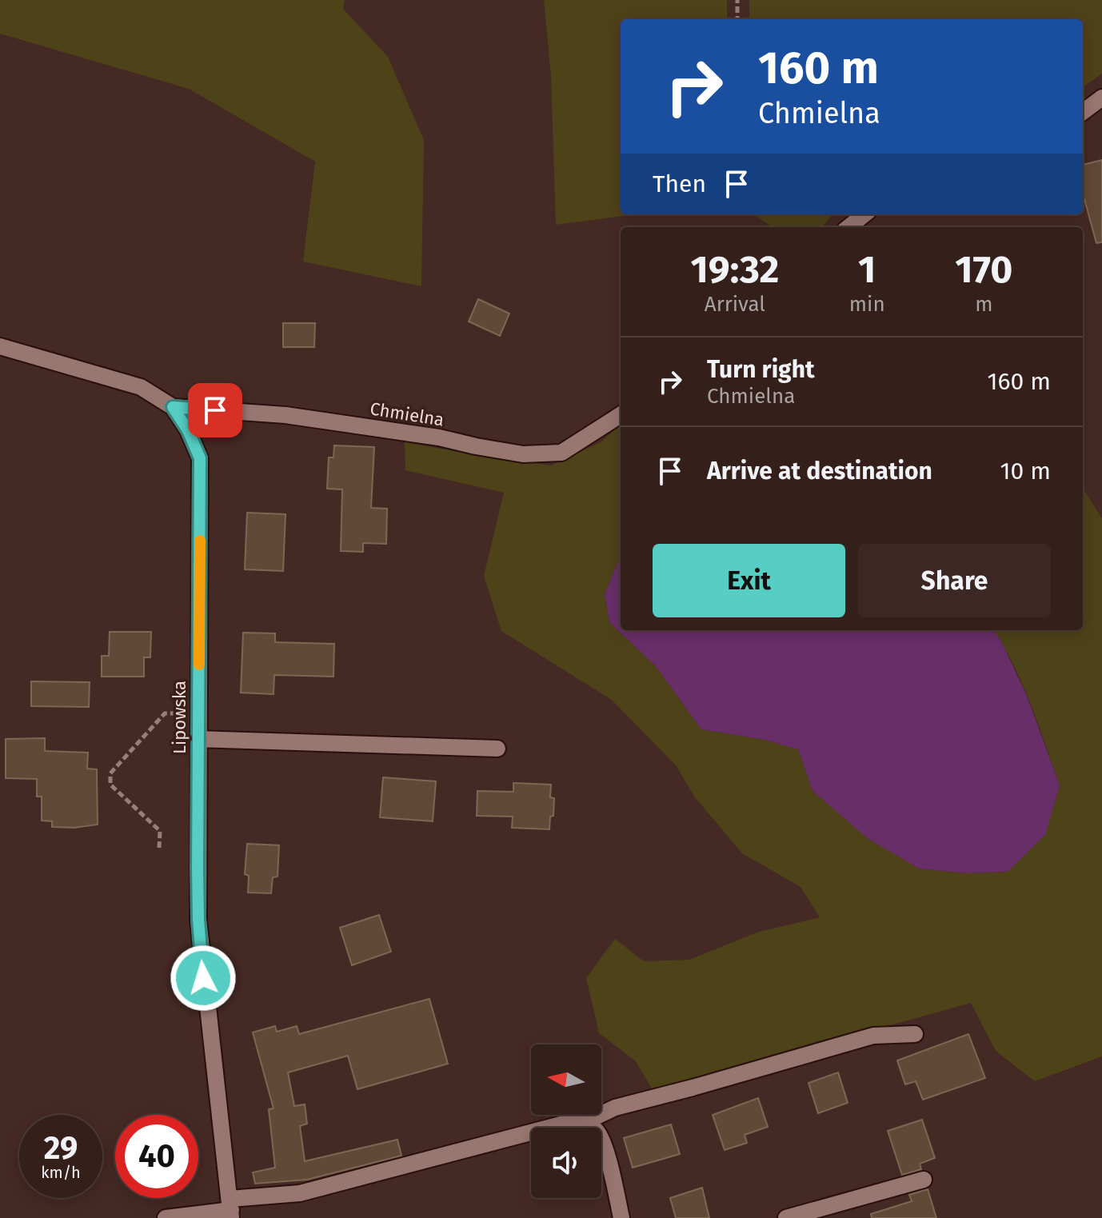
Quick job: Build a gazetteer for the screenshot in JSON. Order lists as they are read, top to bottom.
{
  "streets": {
    "street": ["Chmielna", "Lipowska"]
  },
  "crossings": [
    ["Chmielna", "Lipowska"]
  ],
  "north": "left",
  "page": {
    "turn": ["160 m", "Chmielna"],
    "then": "Then",
    "eta": [
      "19:32",
      "Arrival",
      "1",
      "min",
      "170",
      "m"
    ],
    "list": [
      {
        "name": "Turn right",
        "note": "Chmielna",
        "value": "160 m"
      },
      {
        "name": "Arrive at destination",
        "value": "10 m"
      }
    ],
    "buttons": ["Exit", "Share"],
    "speed": "29 km/h",
    "limit": "40"
  }
}
